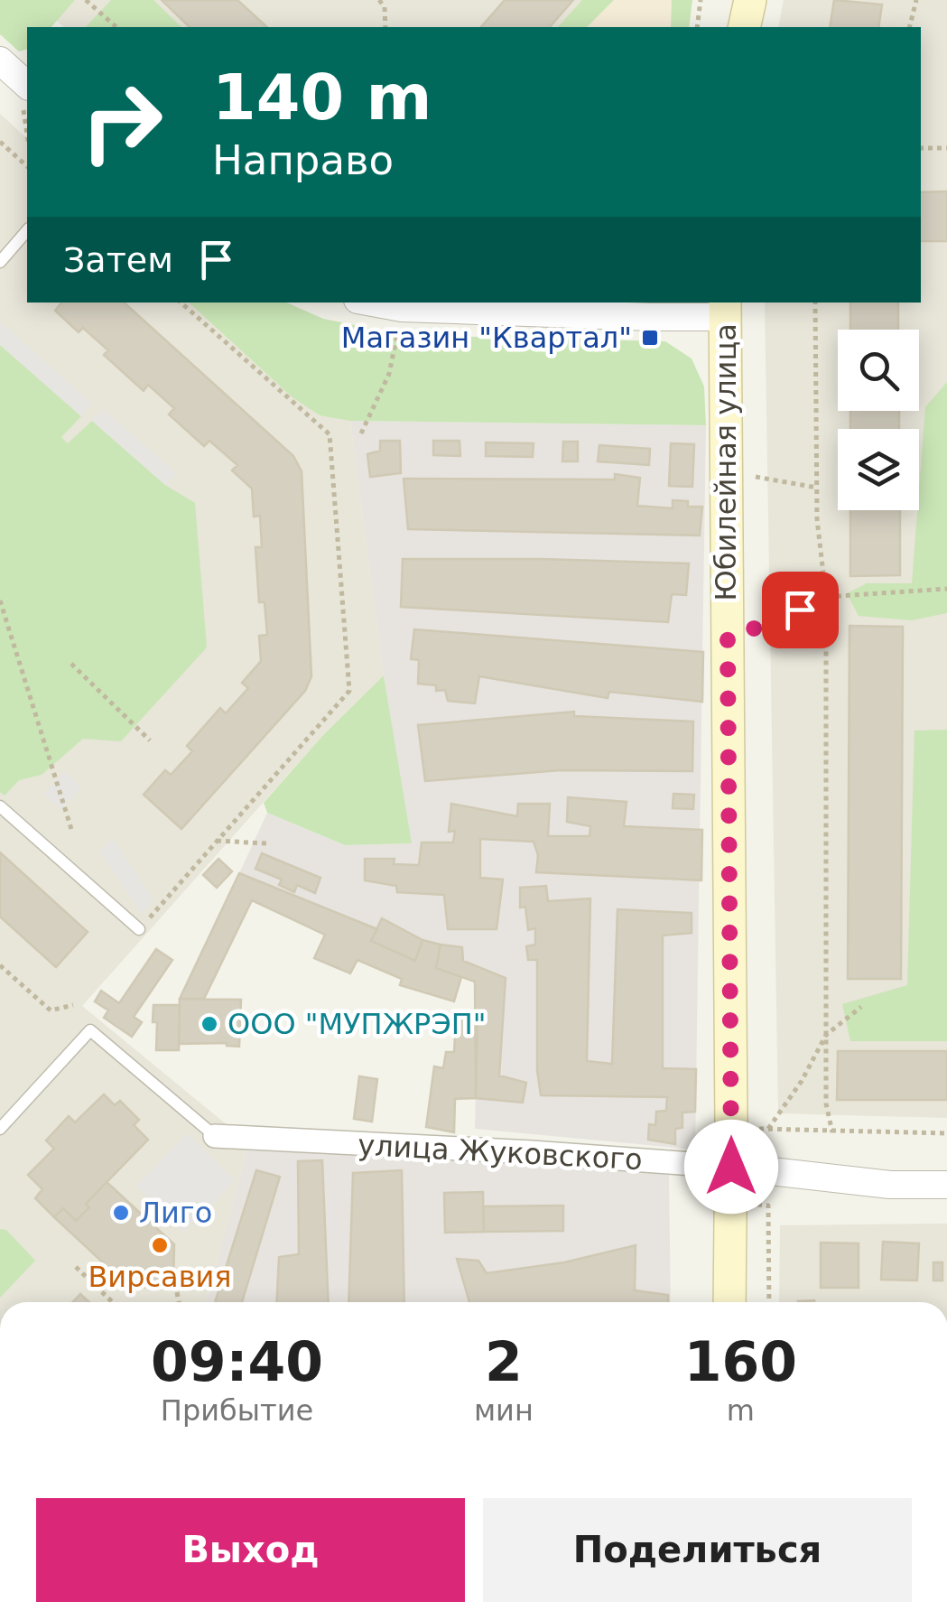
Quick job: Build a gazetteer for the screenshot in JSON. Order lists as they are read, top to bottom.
{
  "streets": {
    "main road": ["Юбилейная улица"],
    "street": ["улица Жуковского"]
  },
  "crossings": [
    ["Юбилейная улица", "улица Жуковского"]
  ],
  "places": {
    "transit": ["Магазин \"Квартал\""],
    "other": ["ООО \"МУПЖРЭП\"", "Лиго", "Вирсавия"]
  },
  "page": {
    "turn": ["140 m", "Направо"],
    "then": "Затем",
    "eta": [
      "09:40",
      "Прибытие",
      "2",
      "мин",
      "160",
      "m"
    ],
    "buttons": ["Выход", "Поделиться"]
  }
}
